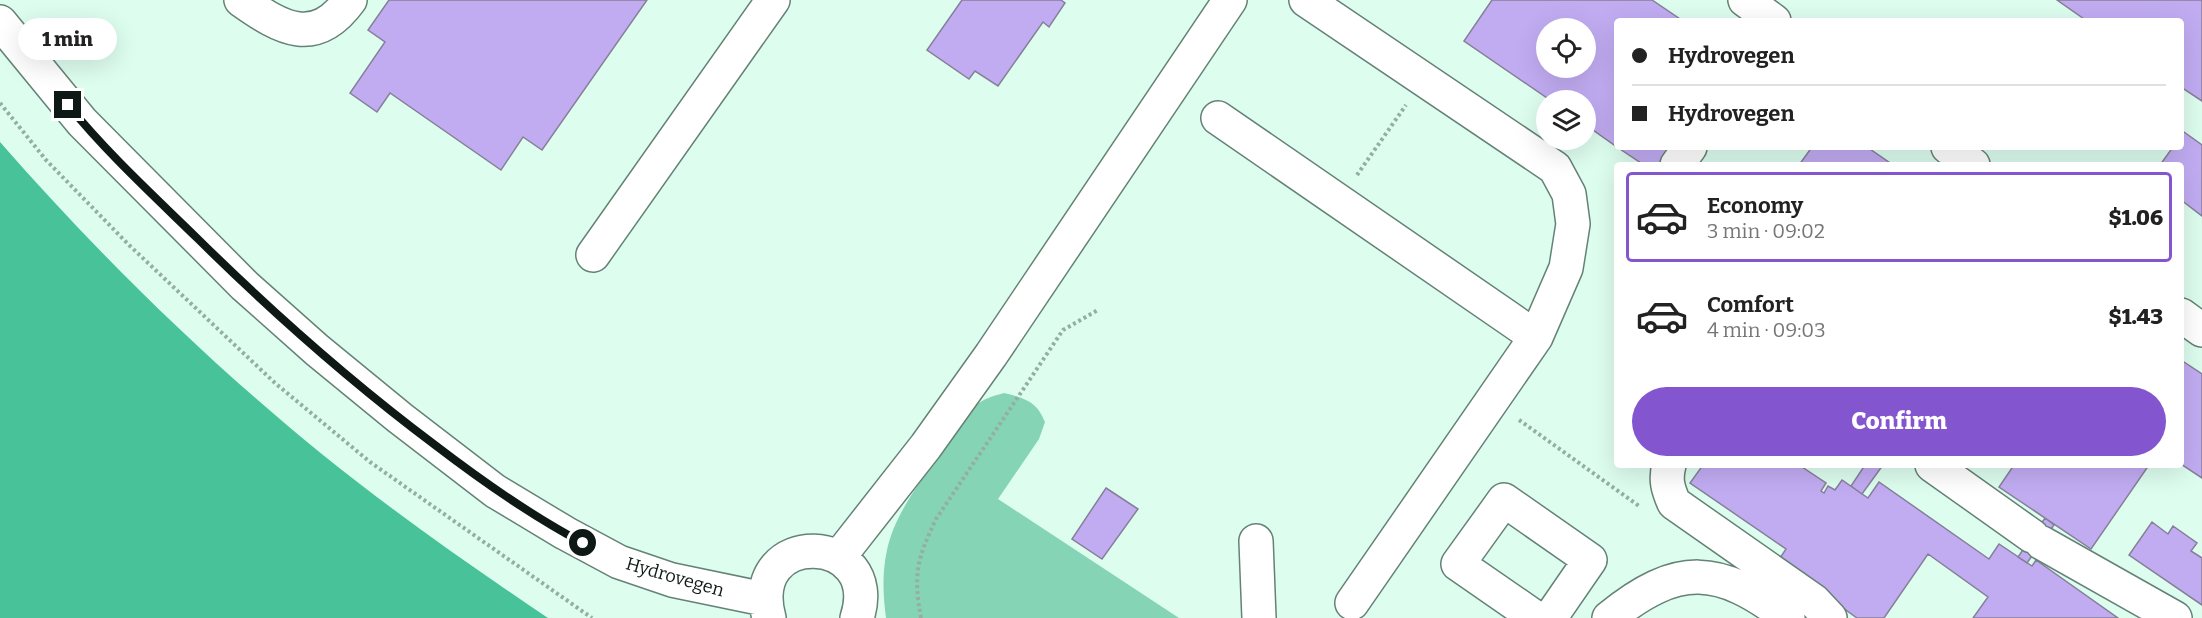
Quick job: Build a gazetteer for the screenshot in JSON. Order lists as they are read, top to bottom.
{
  "streets": {
    "street": ["Hydrovegen"]
  },
  "page": {
    "bubble": "1 min",
    "banner": ["Hydrovegen", "Hydrovegen"],
    "list": [
      {
        "name": "Economy",
        "note": "3 min · 09:02",
        "value": "$1.06"
      },
      {
        "name": "Comfort",
        "note": "4 min · 09:03",
        "value": "$1.43"
      }
    ],
    "buttons": "Confirm"
  }
}
